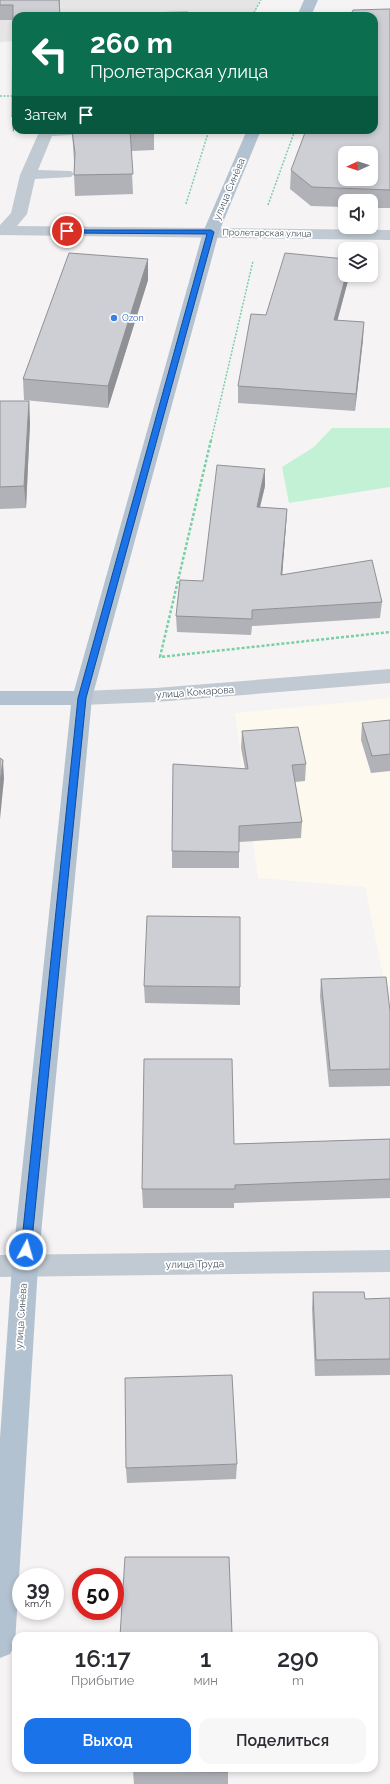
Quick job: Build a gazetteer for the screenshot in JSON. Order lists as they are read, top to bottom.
{
  "streets": {
    "main road": ["улица Синёва", "улица Комарова"],
    "street": ["Пролетарская улица", "улица Труда"]
  },
  "crossings": [
    ["улица Синёва", "Пролетарская улица"],
    ["улица Синёва", "улица Комарова"],
    ["улица Синёва", "улица Труда"]
  ],
  "places": ["Ozon"],
  "north": "left",
  "page": {
    "turn": ["260 m", "Пролетарская улица"],
    "then": "Затем",
    "speed": "39 km/h",
    "limit": "50",
    "eta": [
      "16:17",
      "Прибытие",
      "1",
      "мин",
      "290",
      "m"
    ],
    "buttons": ["Выход", "Поделиться"]
  }
}
